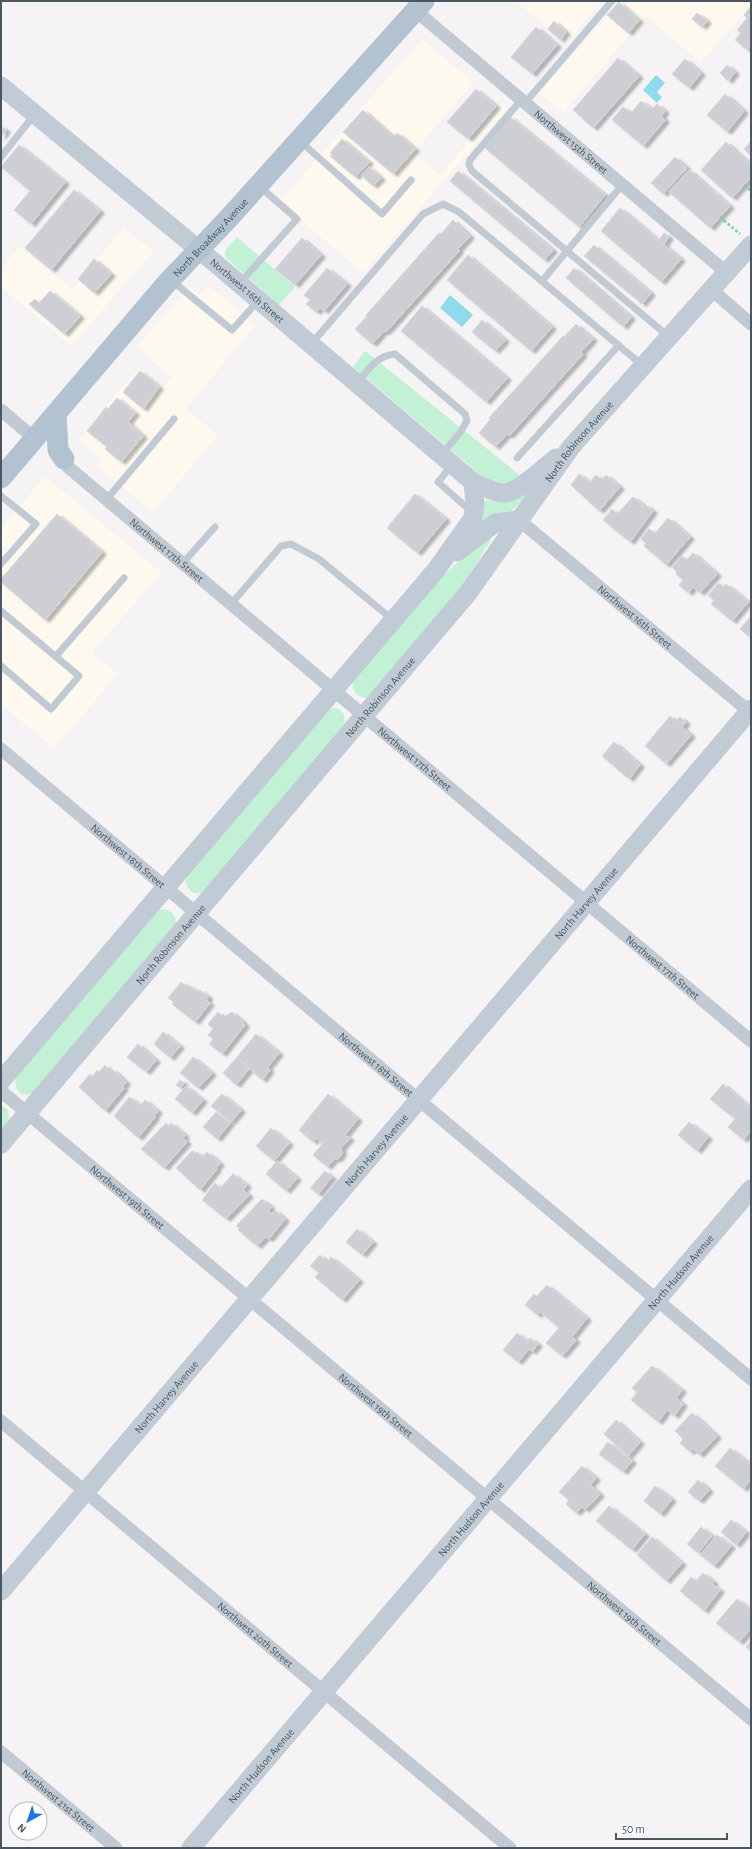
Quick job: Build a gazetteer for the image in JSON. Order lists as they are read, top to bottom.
{
  "streets": {
    "main road": ["North Broadway Avenue"],
    "street": [
      "Northwest 15th Street",
      "Northwest 16th Street",
      "North Robinson Avenue",
      "Northwest 17th Street",
      "Northwest 18th Street",
      "North Harvey Avenue",
      "Northwest 19th Street",
      "North Hudson Avenue",
      "Northwest 20th Street",
      "Northwest 21st Street"
    ]
  },
  "crossings": [
    ["Northwest 15th Street", "North Broadway Avenue"],
    ["Northwest 15th Street", "North Robinson Avenue"],
    ["North Broadway Avenue", "Northwest 16th Street"],
    ["Northwest 16th Street", "North Robinson Avenue"],
    ["Northwest 16th Street", "North Harvey Avenue"],
    ["North Robinson Avenue", "Northwest 17th Street"],
    ["North Robinson Avenue", "Northwest 18th Street"],
    ["North Robinson Avenue", "Northwest 19th Street"],
    ["Northwest 17th Street", "North Harvey Avenue"],
    ["Northwest 18th Street", "North Harvey Avenue"],
    ["Northwest 18th Street", "North Hudson Avenue"],
    ["North Harvey Avenue", "Northwest 19th Street"],
    ["North Harvey Avenue", "Northwest 20th Street"],
    ["Northwest 19th Street", "North Hudson Avenue"],
    ["North Hudson Avenue", "Northwest 20th Street"]
  ],
  "scale_bar": "50 m",
  "north": "bottom left"
}
